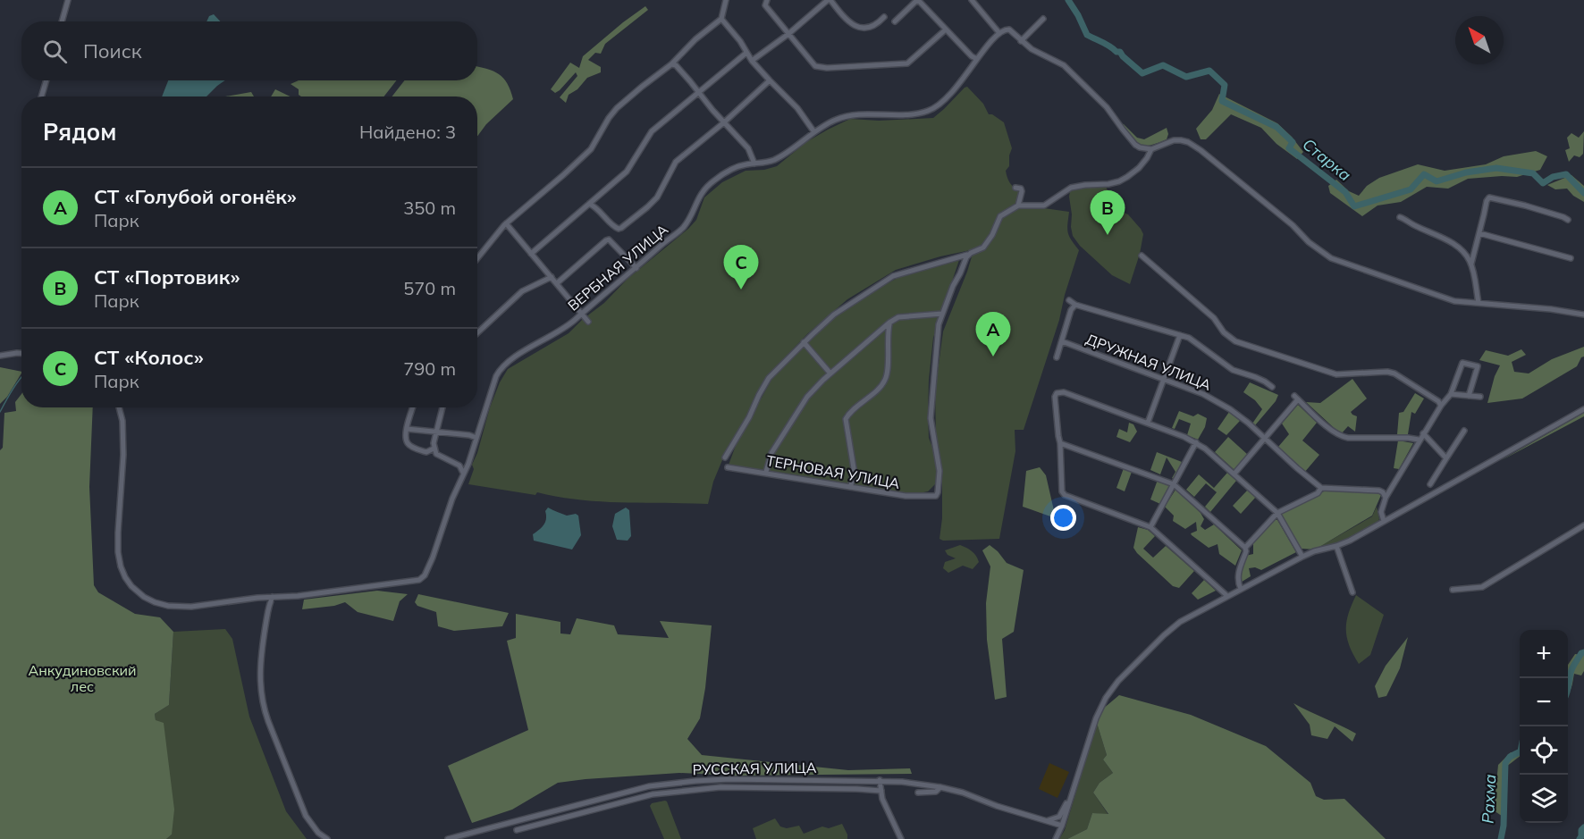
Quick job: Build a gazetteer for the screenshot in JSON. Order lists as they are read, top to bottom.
{
  "streets": {
    "street": [
      "ВЕРБНАЯ УЛИЦА",
      "ДРУЖНАЯ УЛИЦА",
      "ТЕРНОВАЯ УЛИЦА",
      "РУССКАЯ УЛИЦА"
    ]
  },
  "water": ["Старка", "Рахма"],
  "parks": ["Анкудиновский лес"],
  "north": "top left",
  "page": {
    "search": "Поиск",
    "heading": ["Рядом", "Найдено: 3"],
    "list": [
      {
        "mark": "A",
        "name": "СТ «Голубой огонёк»",
        "note": "Парк",
        "value": "350 m"
      },
      {
        "mark": "B",
        "name": "СТ «Портовик»",
        "note": "Парк",
        "value": "570 m"
      },
      {
        "mark": "C",
        "name": "СТ «Колос»",
        "note": "Парк",
        "value": "790 m"
      }
    ],
    "pins": ["B", "C", "A"],
    "map_buttons": ["+", "−"]
  }
}
